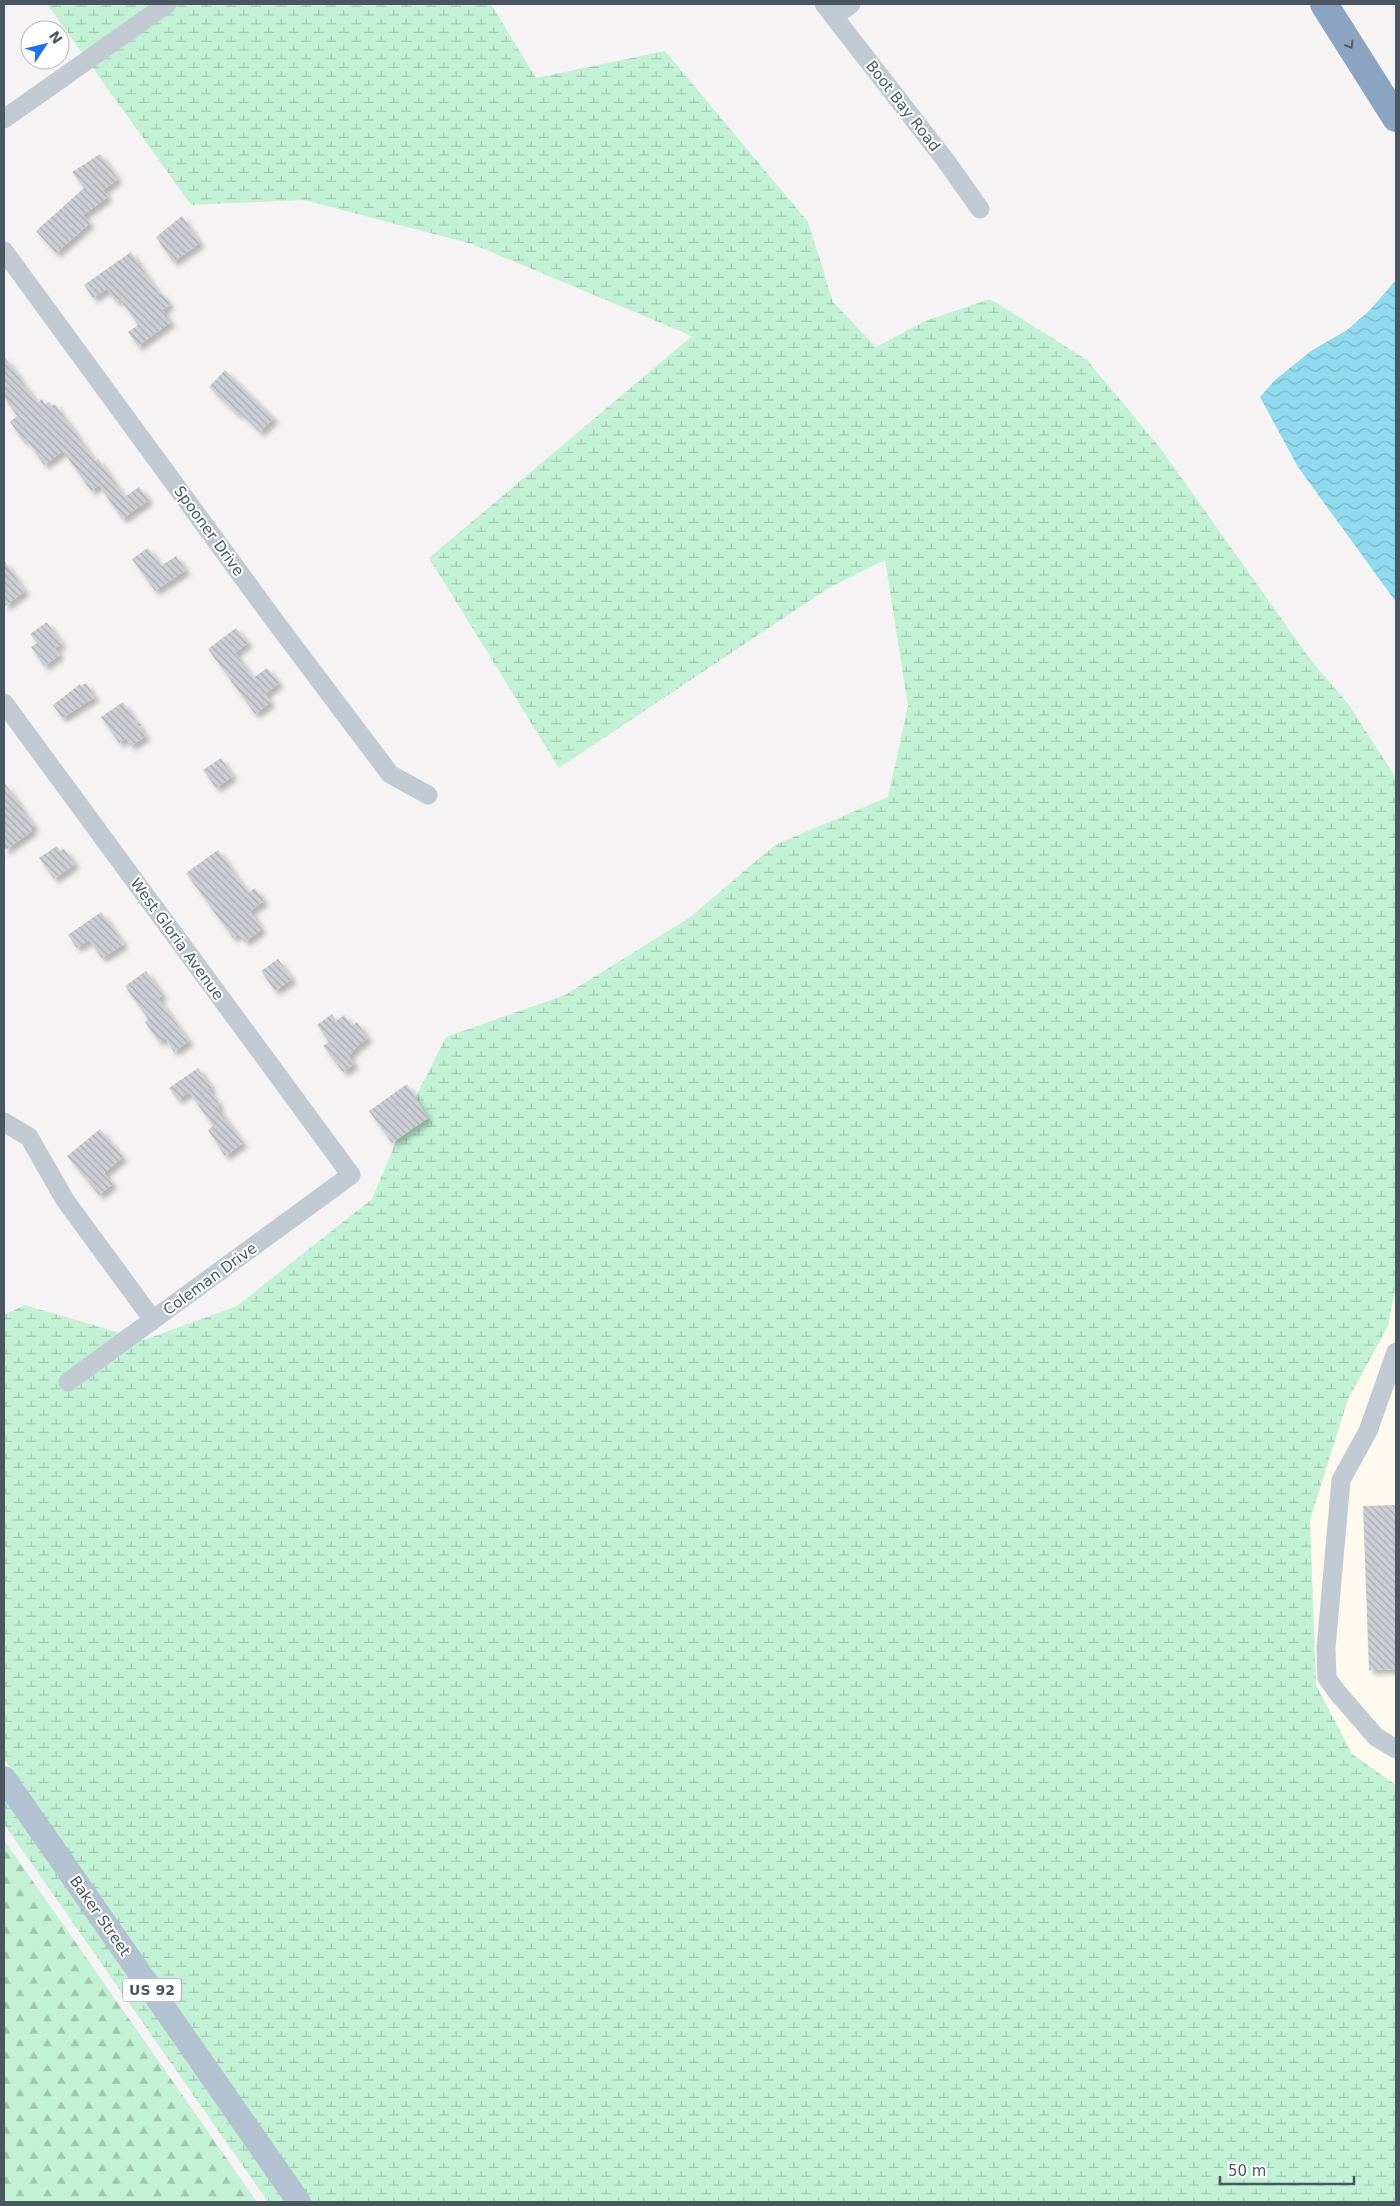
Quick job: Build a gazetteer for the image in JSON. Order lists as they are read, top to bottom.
{
  "streets": {
    "main road": ["Baker Street", "US 92"],
    "street": [
      "Boot Bay Road",
      "Spooner Drive",
      "West Gloria Avenue",
      "Coleman Drive"
    ]
  },
  "crossings": [
    ["West Gloria Avenue", "Coleman Drive"]
  ],
  "scale_bar": "50 m",
  "north": "top right"
}
